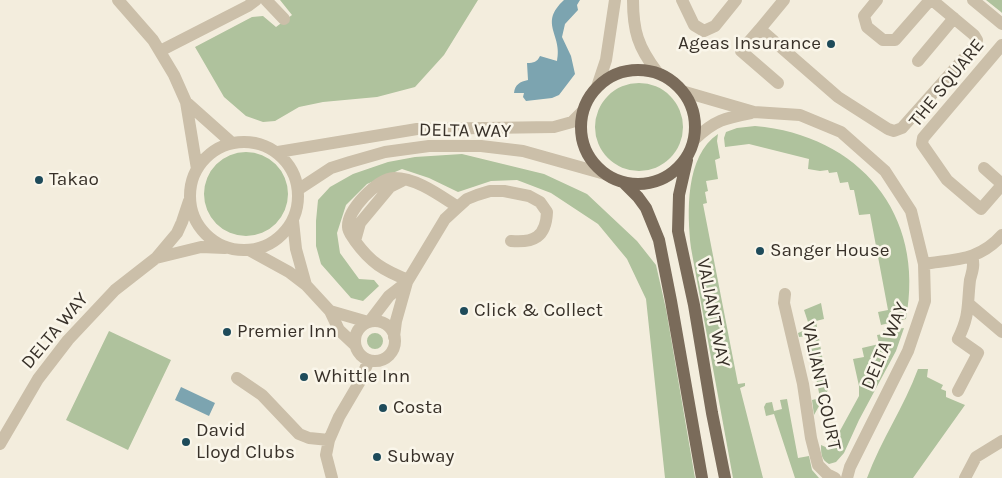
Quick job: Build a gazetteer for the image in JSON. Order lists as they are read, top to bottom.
{
  "streets": {
    "main road": ["VALIANT WAY"],
    "street": ["THE SQUARE", "DELTA WAY", "VALIANT COURT"]
  },
  "crossings": [
    ["DELTA WAY", "VALIANT WAY"]
  ],
  "places": [
    "Ageas Insurance",
    "Takao",
    "Sanger House",
    "Click & Collect",
    "Premier Inn",
    "Whittle Inn",
    "Costa",
    "David Lloyd Clubs",
    "Subway"
  ]
}
